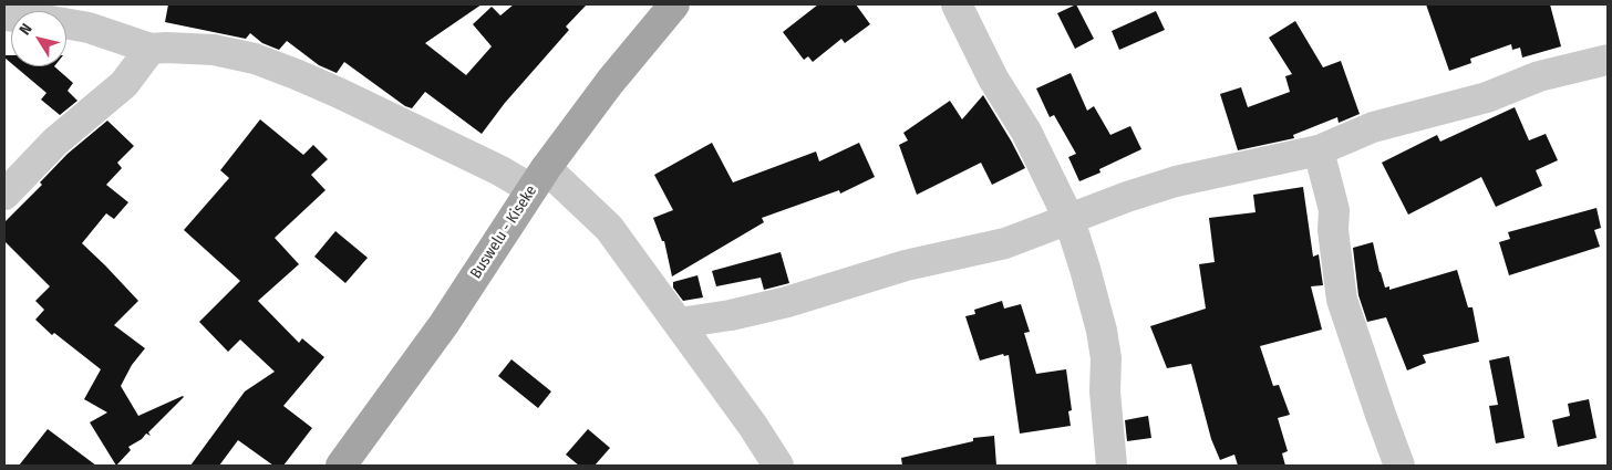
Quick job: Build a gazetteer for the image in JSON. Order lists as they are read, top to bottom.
{
  "streets": {
    "main road": ["Buswelu - Kiseke"]
  },
  "north": "top left"
}
